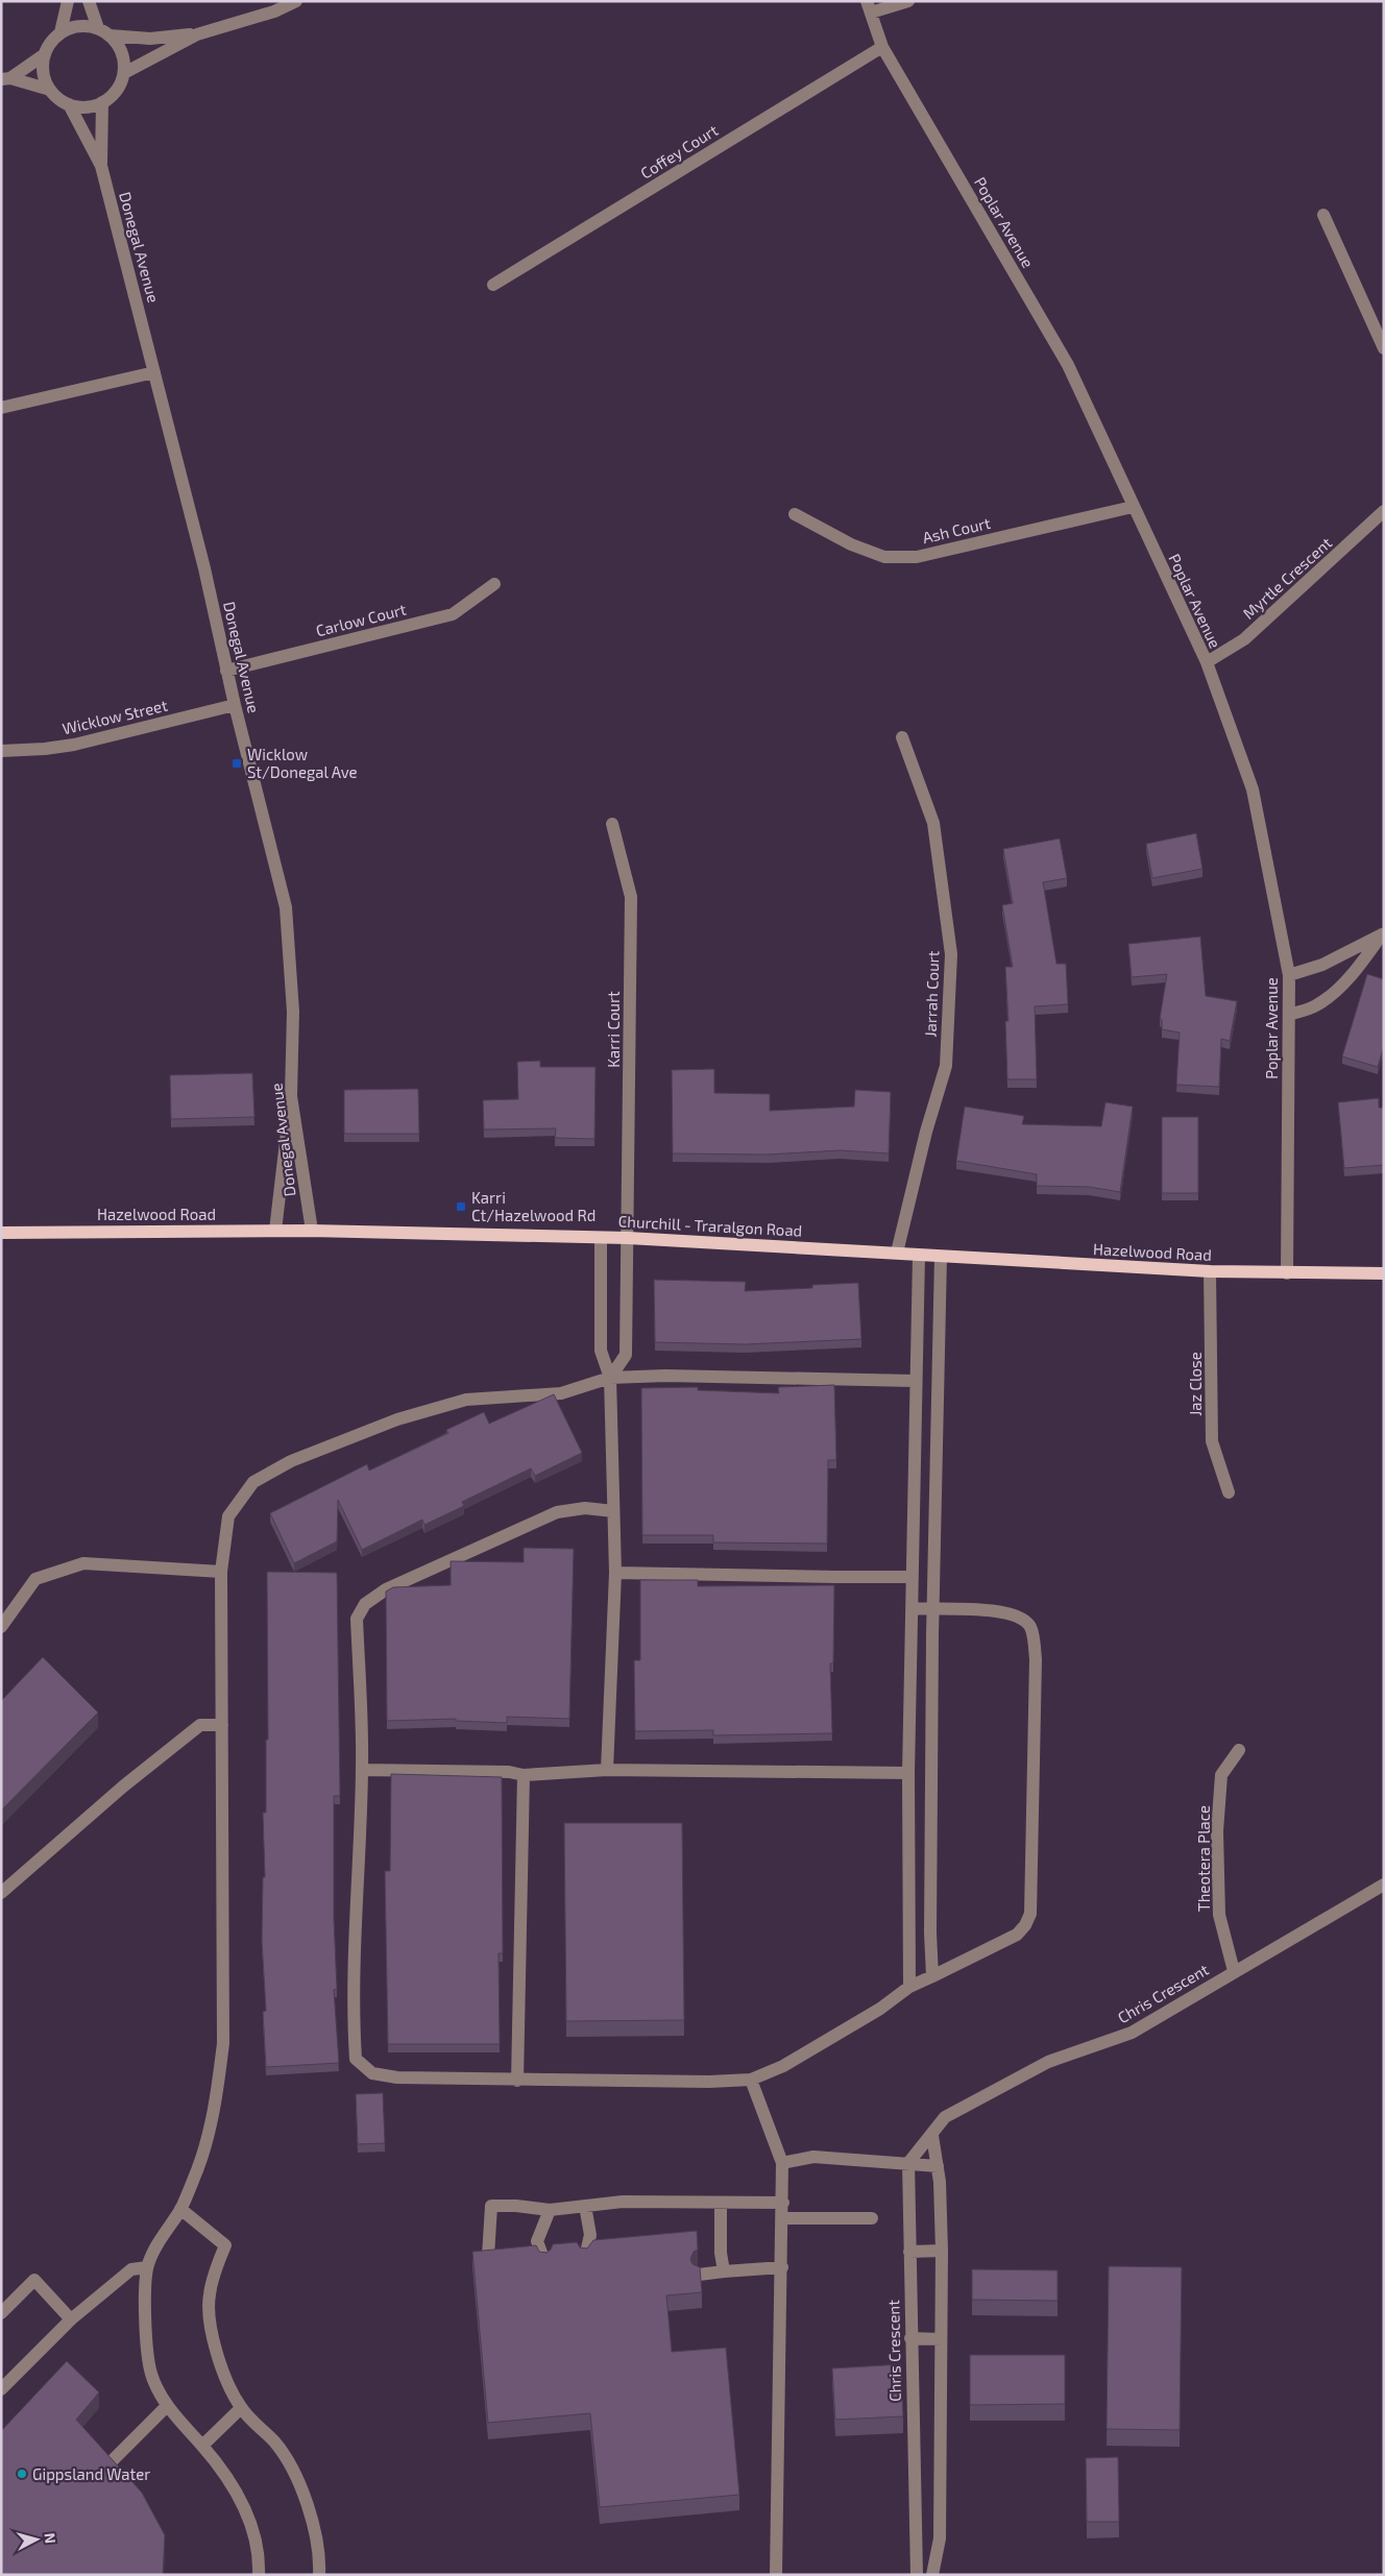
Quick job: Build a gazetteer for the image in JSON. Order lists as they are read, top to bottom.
{
  "streets": {
    "main road": ["Hazelwood Road", "Churchill - Traralgon Road"],
    "street": [
      "Coffey Court",
      "Poplar Avenue",
      "Donegal Avenue",
      "Ash Court",
      "Myrtle Crescent",
      "Carlow Court",
      "Wicklow Street",
      "Jarrah Court",
      "Karri Court",
      "Jaz Close",
      "Theotera Place",
      "Chris Crescent"
    ]
  },
  "crossings": [
    ["Coffey Court", "Poplar Avenue"],
    ["Poplar Avenue", "Ash Court"],
    ["Poplar Avenue", "Myrtle Crescent"],
    ["Poplar Avenue", "Hazelwood Road"],
    ["Donegal Avenue", "Carlow Court"],
    ["Donegal Avenue", "Wicklow Street"],
    ["Donegal Avenue", "Hazelwood Road"],
    ["Donegal Avenue", "Churchill - Traralgon Road"],
    ["Jarrah Court", "Churchill - Traralgon Road"],
    ["Karri Court", "Churchill - Traralgon Road"],
    ["Hazelwood Road", "Churchill - Traralgon Road"],
    ["Hazelwood Road", "Jaz Close"],
    ["Theotera Place", "Chris Crescent"]
  ],
  "places": {
    "transit": ["Wicklow St/Donegal Ave", "Karri Ct/Hazelwood Rd"],
    "other": ["Gippsland Water"]
  },
  "north": "right"
}
